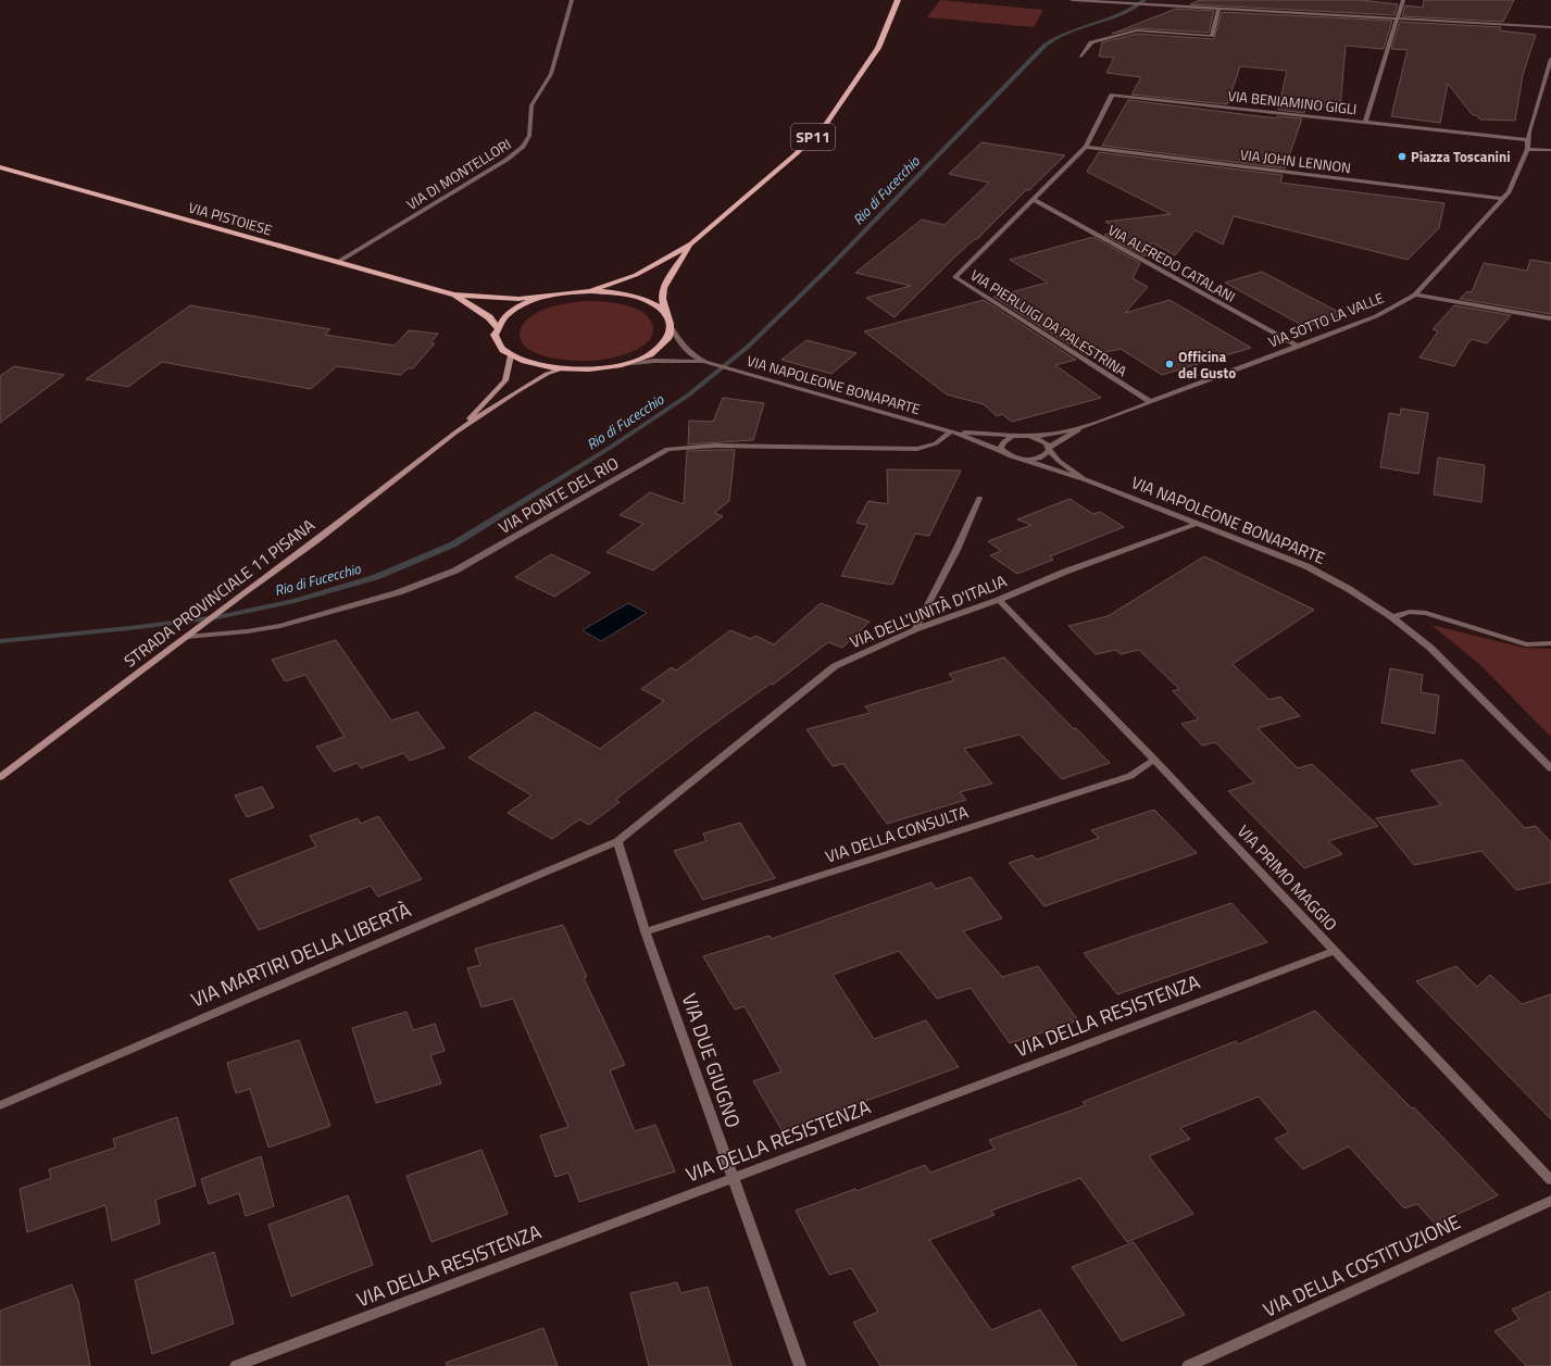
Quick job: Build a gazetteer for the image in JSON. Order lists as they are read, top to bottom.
{
  "streets": {
    "main road": ["SP11", "VIA PISTOIESE", "STRADA PROVINCIALE 11 PISANA"],
    "street": [
      "VIA BENIAMINO GIGLI",
      "VIA JOHN LENNON",
      "VIA DI MONTELLORI",
      "VIA ALFREDO CATALANI",
      "VIA SOTTO LA VALLE",
      "VIA PIERLUIGI DA PALESTRINA",
      "VIA NAPOLEONE BONAPARTE",
      "VIA PONTE DEL RIO",
      "VIA DELL'UNITÀ D'ITALIA",
      "VIA DELLA CONSULTA",
      "VIA PRIMO MAGGIO",
      "VIA MARTIRI DELLA LIBERTÀ",
      "VIA DELLA RESISTENZA",
      "VIA DUE GIUGNO",
      "VIA DELLA COSTITUZIONE"
    ]
  },
  "crossings": [
    ["VIA BENIAMINO GIGLI", "VIA JOHN LENNON"],
    ["VIA BENIAMINO GIGLI", "VIA SOTTO LA VALLE"],
    ["VIA BENIAMINO GIGLI", "VIA PIERLUIGI DA PALESTRINA"],
    ["VIA JOHN LENNON", "VIA SOTTO LA VALLE"],
    ["VIA JOHN LENNON", "VIA PIERLUIGI DA PALESTRINA"],
    ["VIA DI MONTELLORI", "VIA PISTOIESE"],
    ["VIA ALFREDO CATALANI", "VIA SOTTO LA VALLE"],
    ["VIA ALFREDO CATALANI", "VIA PIERLUIGI DA PALESTRINA"],
    ["VIA SOTTO LA VALLE", "VIA PIERLUIGI DA PALESTRINA"],
    ["VIA SOTTO LA VALLE", "VIA NAPOLEONE BONAPARTE"],
    ["VIA NAPOLEONE BONAPARTE", "VIA PONTE DEL RIO"],
    ["VIA NAPOLEONE BONAPARTE", "VIA DELL'UNITÀ D'ITALIA"],
    ["VIA PONTE DEL RIO", "STRADA PROVINCIALE 11 PISANA"],
    ["VIA DELL'UNITÀ D'ITALIA", "VIA PRIMO MAGGIO"],
    ["VIA DELL'UNITÀ D'ITALIA", "VIA MARTIRI DELLA LIBERTÀ"],
    ["VIA DELL'UNITÀ D'ITALIA", "VIA DUE GIUGNO"],
    ["VIA DELLA CONSULTA", "VIA PRIMO MAGGIO"],
    ["VIA DELLA CONSULTA", "VIA DUE GIUGNO"],
    ["VIA PRIMO MAGGIO", "VIA DELLA RESISTENZA"],
    ["VIA MARTIRI DELLA LIBERTÀ", "VIA DUE GIUGNO"],
    ["VIA DELLA RESISTENZA", "VIA DUE GIUGNO"]
  ],
  "water": ["Rio di Fucecchio"],
  "places": ["Piazza Toscanini", "Officina del Gusto"]
}
